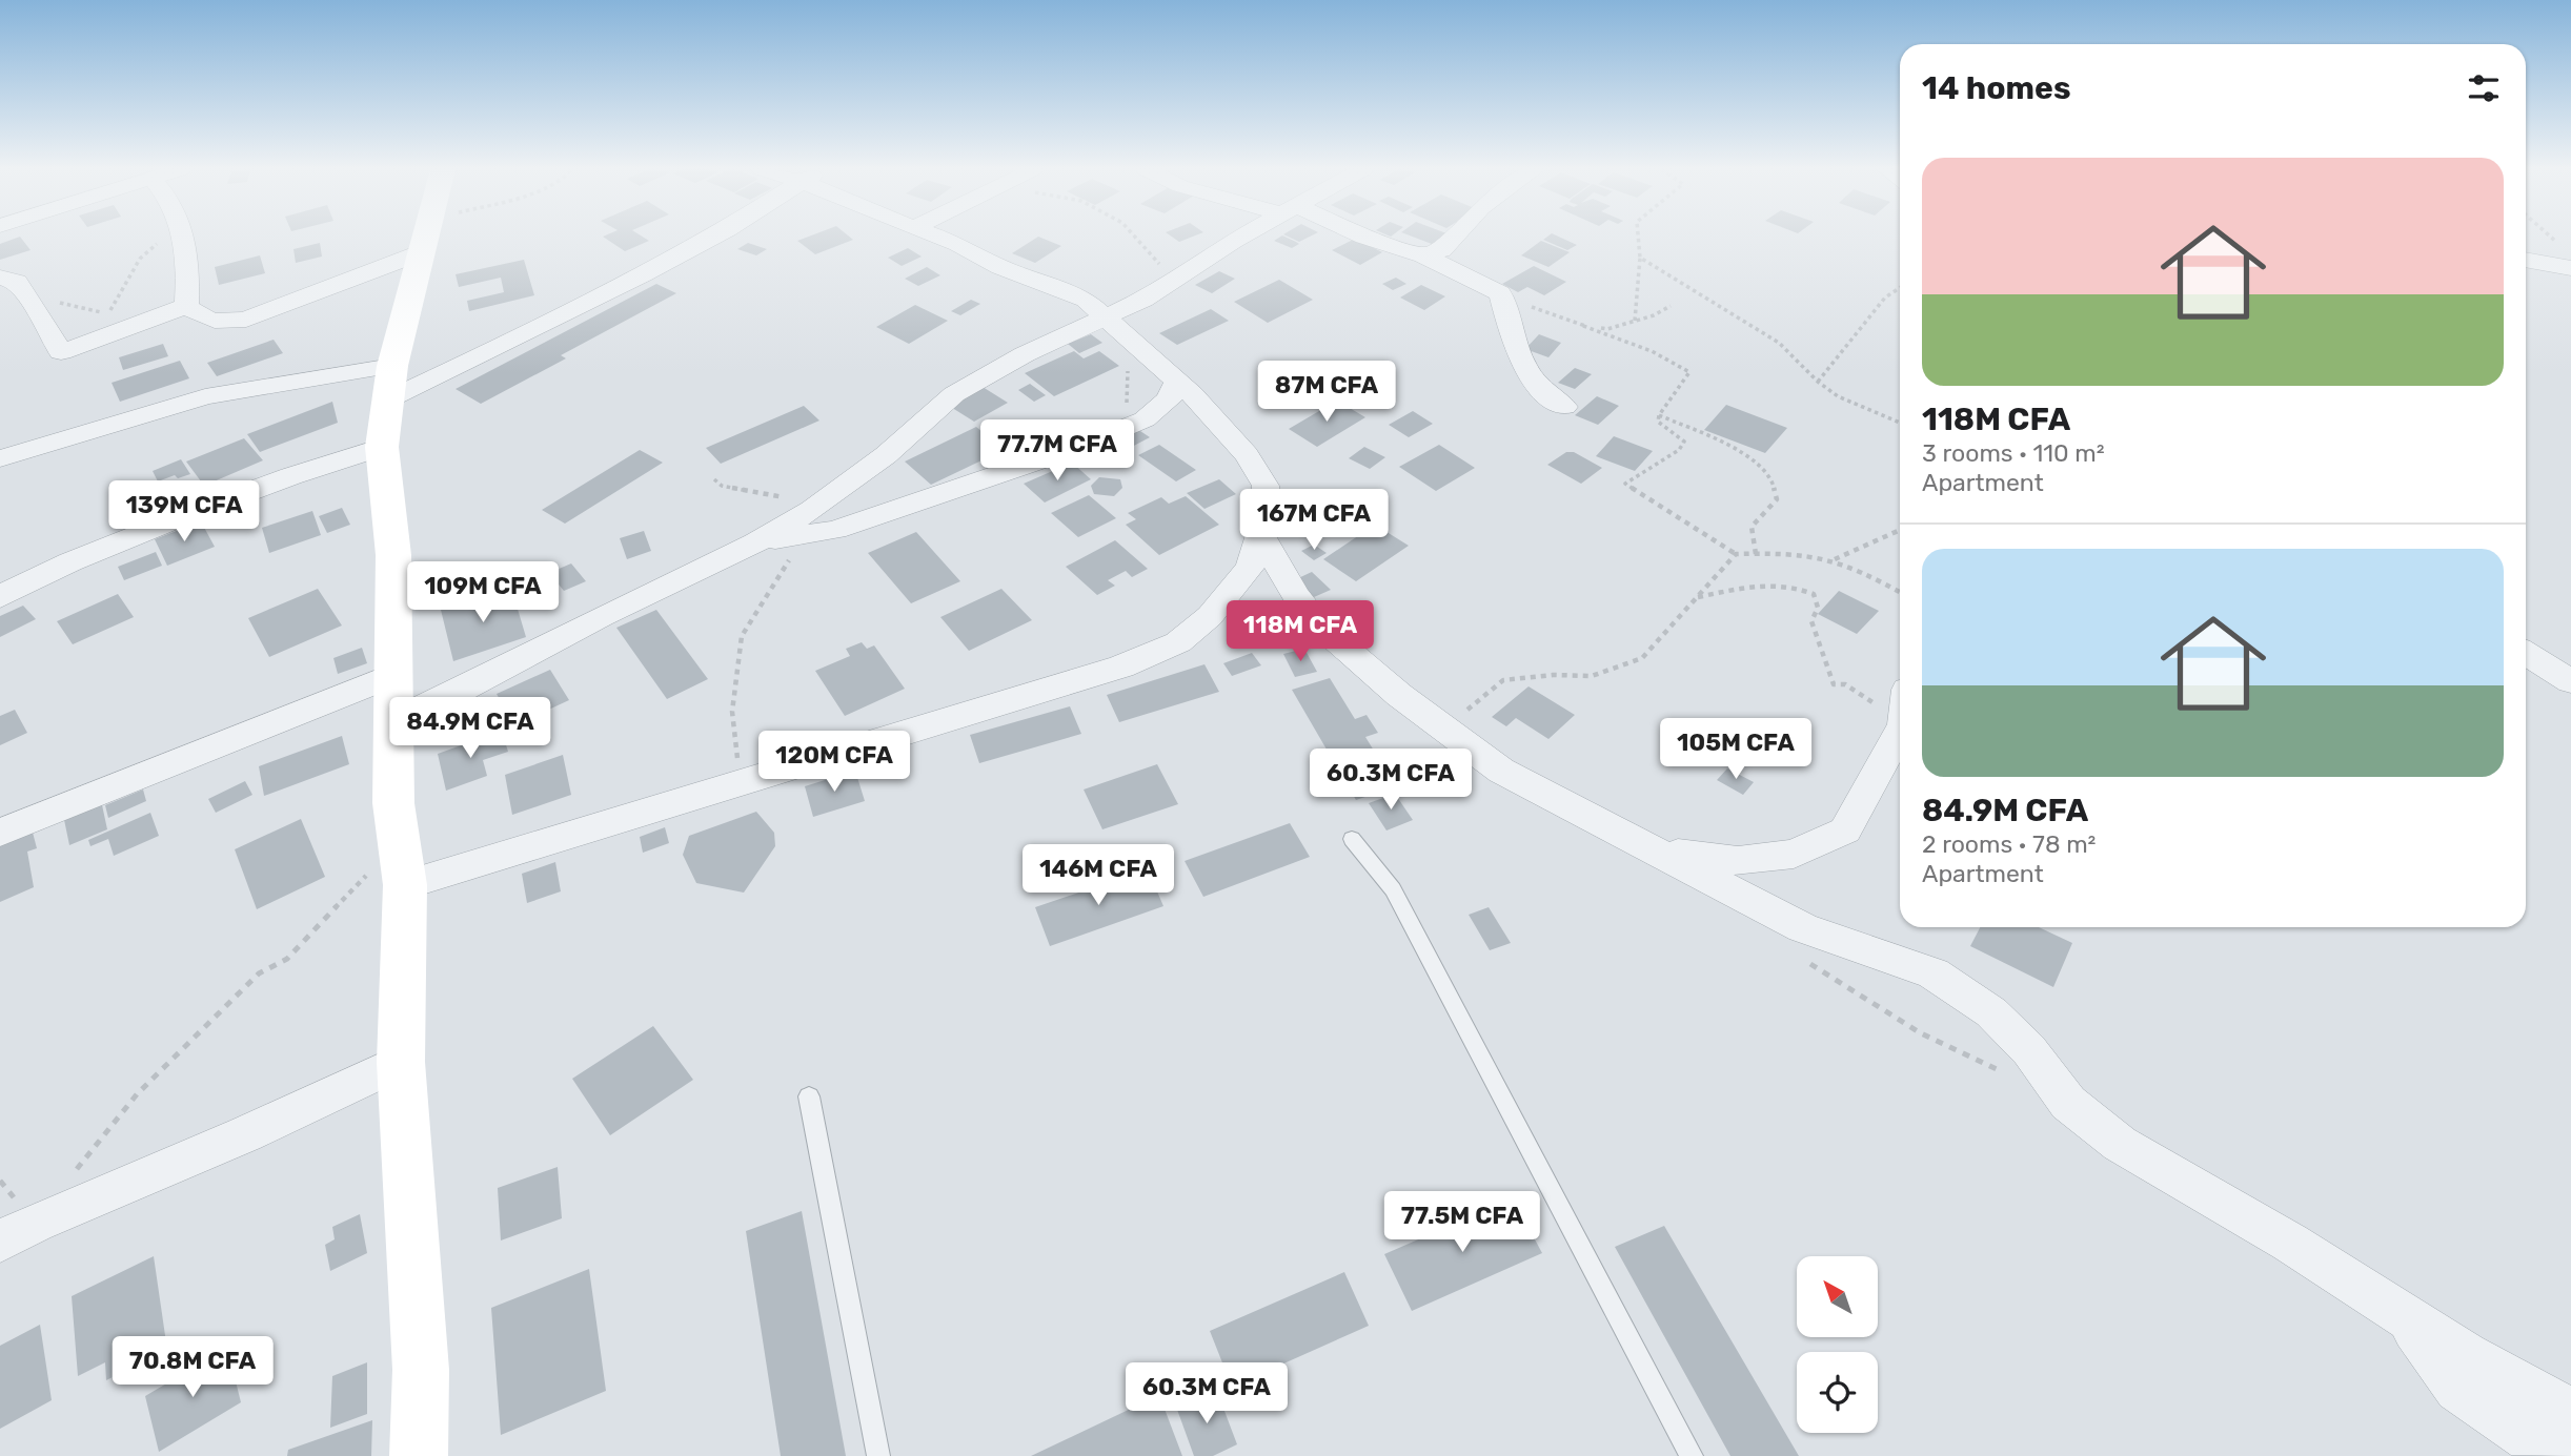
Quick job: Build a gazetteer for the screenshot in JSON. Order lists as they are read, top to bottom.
{
  "north": "top left",
  "page": {
    "heading": "14 homes",
    "list": [
      {
        "name": "118M CFA",
        "note": "3 rooms · 110 m² · Apartment"
      },
      {
        "name": "84.9M CFA",
        "note": "2 rooms · 78 m² · Apartment"
      }
    ],
    "price": [
      "87M CFA",
      "77.7M CFA",
      "139M CFA",
      "167M CFA",
      "109M CFA",
      "118M CFA",
      "84.9M CFA",
      "105M CFA",
      "120M CFA",
      "60.3M CFA",
      "146M CFA",
      "77.5M CFA",
      "70.8M CFA",
      "60.3M CFA"
    ]
  }
}
